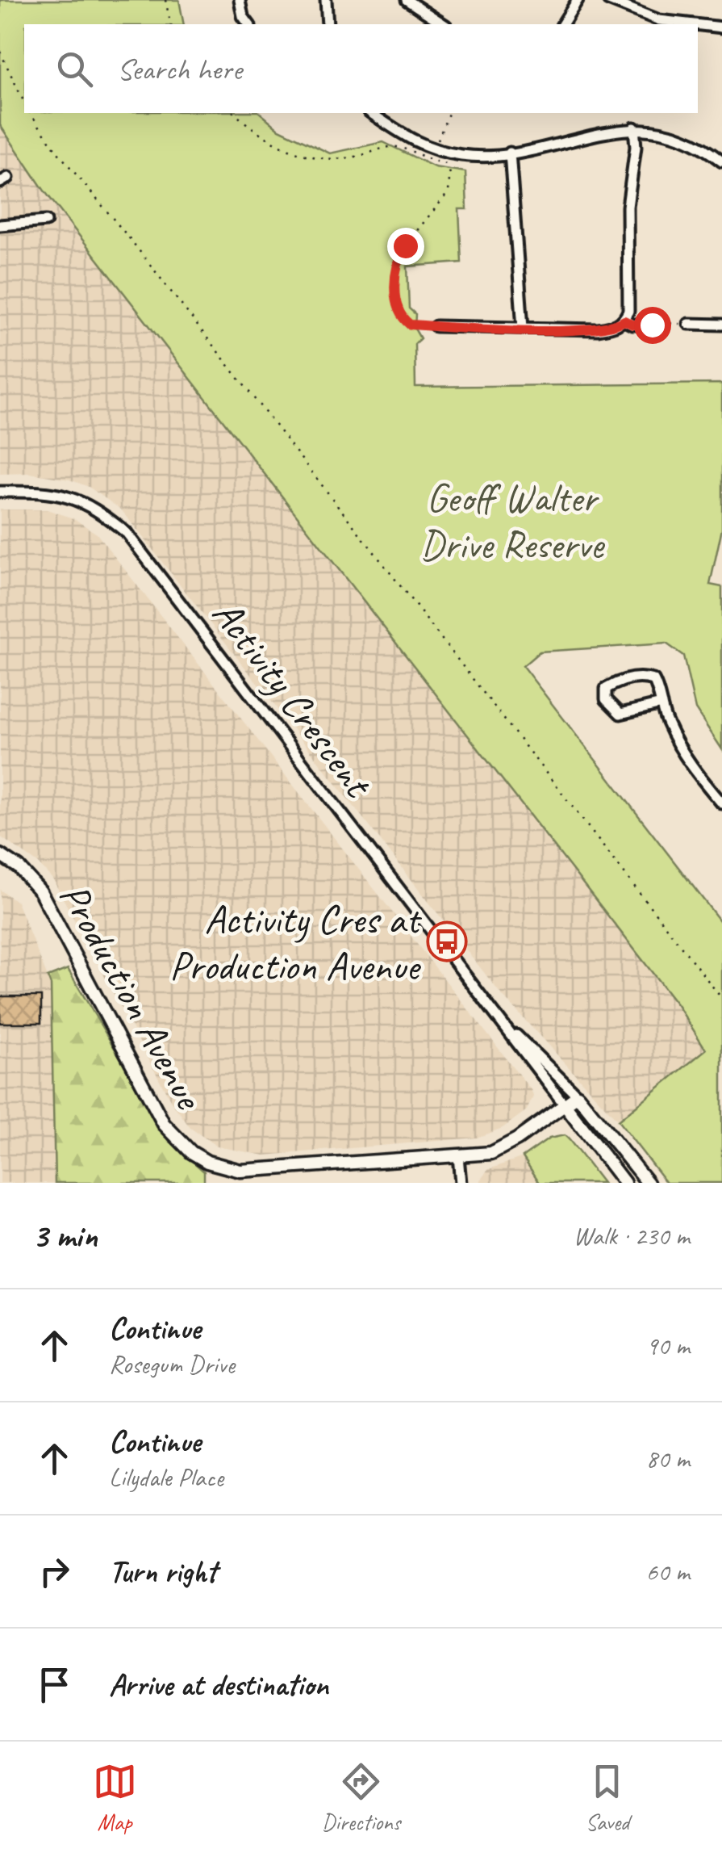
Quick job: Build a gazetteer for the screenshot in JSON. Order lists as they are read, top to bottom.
{
  "streets": {
    "main road": ["Activity Crescent", "Production Avenue"]
  },
  "crossings": [
    ["Activity Crescent", "Production Avenue"]
  ],
  "parks": ["Geoff Walter Drive Reserve"],
  "places": {
    "bus stop": ["Activity Cres at Production Avenue"]
  },
  "page": {
    "search": "Search here",
    "heading": ["3 min", "Walk · 230 m"],
    "list": [
      ["Continue", "Rosegum Drive", "90 m"],
      ["Continue", "Lilydale Place", "80 m"],
      ["Turn right", "60 m"],
      "Arrive at destination"
    ],
    "nav": ["Map", "Directions", "Saved"]
  }
}
